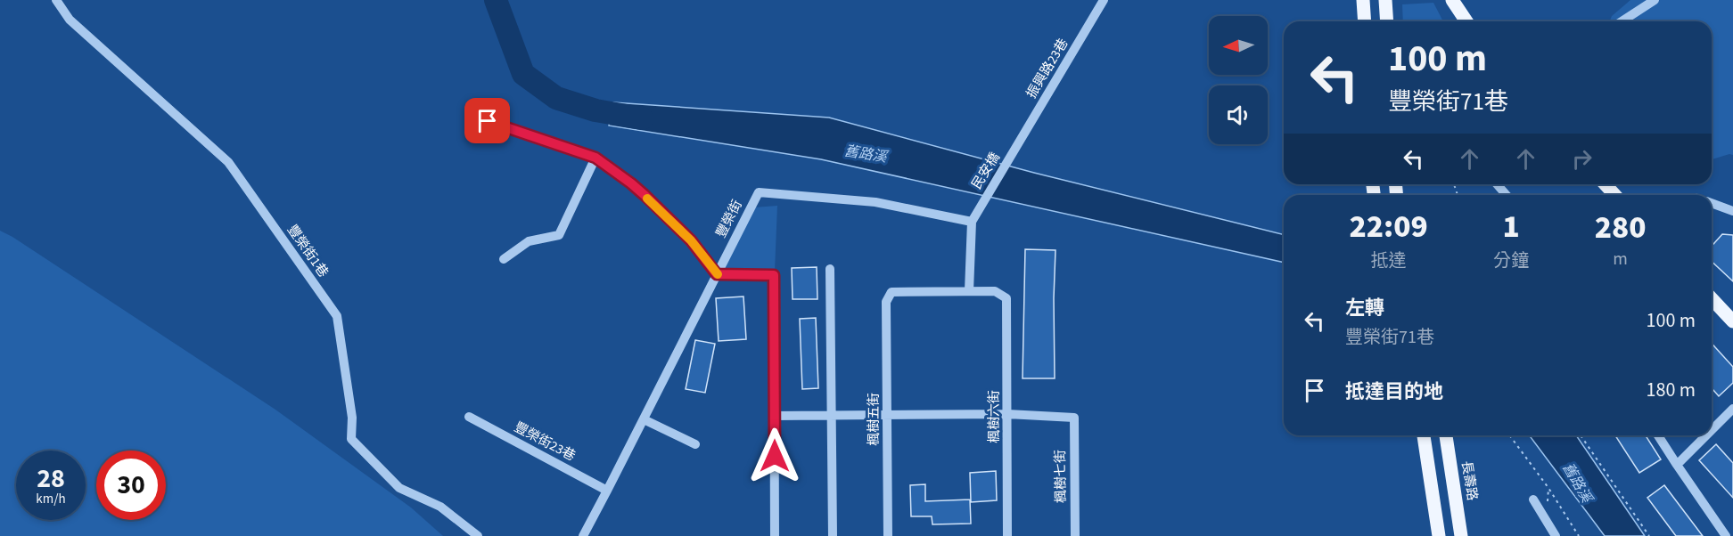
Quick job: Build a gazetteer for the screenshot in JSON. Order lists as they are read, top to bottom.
{
  "streets": {
    "main road": ["長壽路"],
    "street": [
      "振興路23巷",
      "民安橋",
      "豐榮街",
      "豐榮街1巷",
      "楓樹六街",
      "楓樹五街",
      "豐榮街23巷",
      "楓樹七街"
    ]
  },
  "crossings": [
    ["振興路23巷", "民安橋"],
    ["民安橋", "豐榮街"],
    ["豐榮街", "豐榮街23巷"],
    ["楓樹六街", "楓樹五街"],
    ["楓樹六街", "楓樹七街"]
  ],
  "water": ["舊路溪"],
  "north": "left",
  "page": {
    "turn": ["100 m", "豐榮街71巷"],
    "eta": [
      "22:09",
      "抵達",
      "1",
      "分鐘",
      "280",
      "m"
    ],
    "list": [
      {
        "name": "左轉",
        "note": "豐榮街71巷",
        "value": "100 m"
      },
      {
        "name": "抵達目的地",
        "value": "180 m"
      }
    ],
    "speed": "28 km/h",
    "limit": "30"
  }
}
